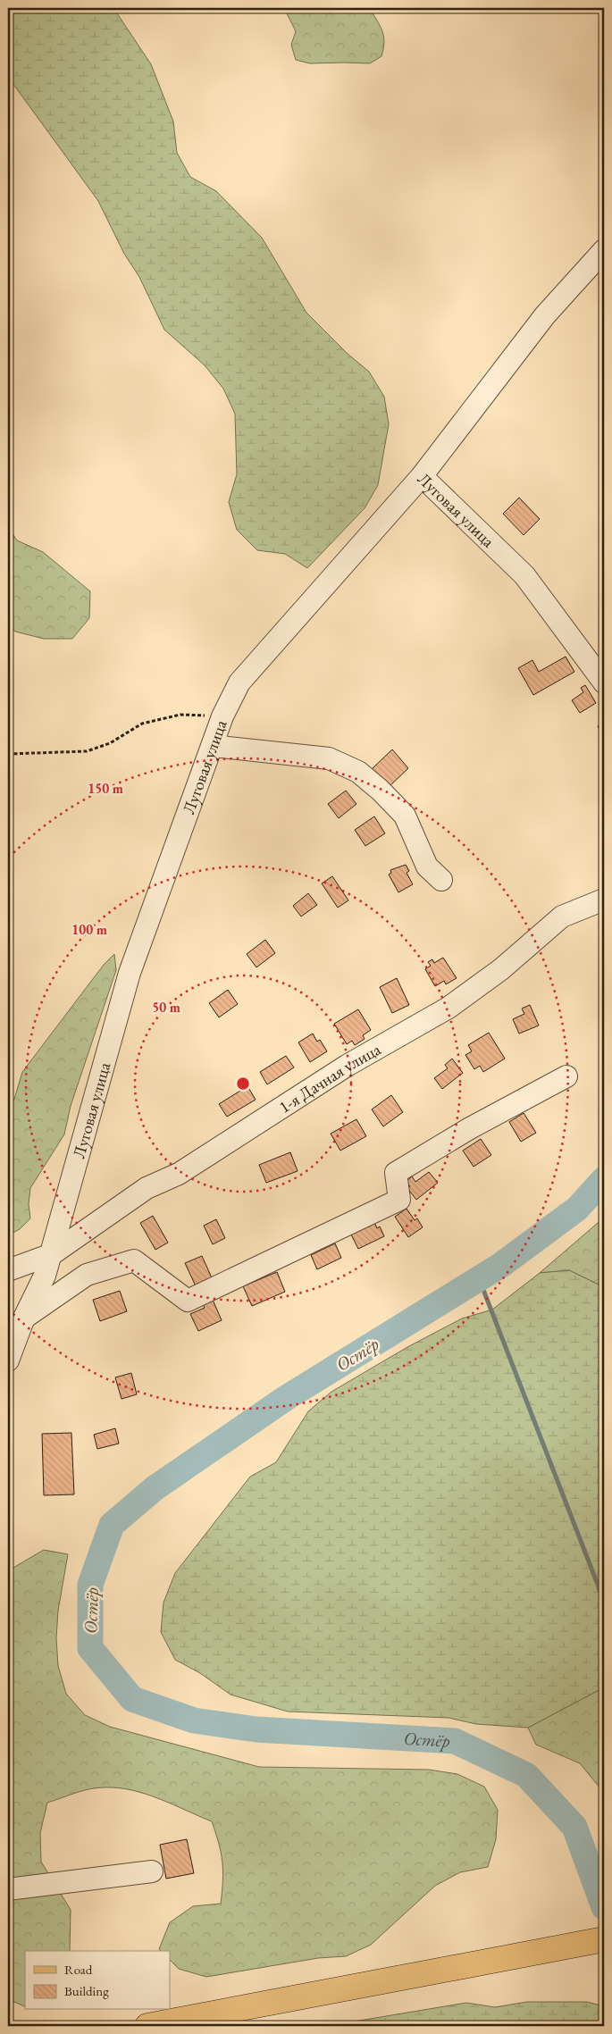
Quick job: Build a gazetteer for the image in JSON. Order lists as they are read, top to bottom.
{
  "streets": {
    "street": ["Луговая улица", "1-я Дачная улица"]
  },
  "crossings": [
    ["Луговая улица", "1-я Дачная улица"]
  ],
  "water": ["Остёр"],
  "legend": ["Road", "Building"],
  "rings": ["150 m", "100 m", "50 m"]
}
